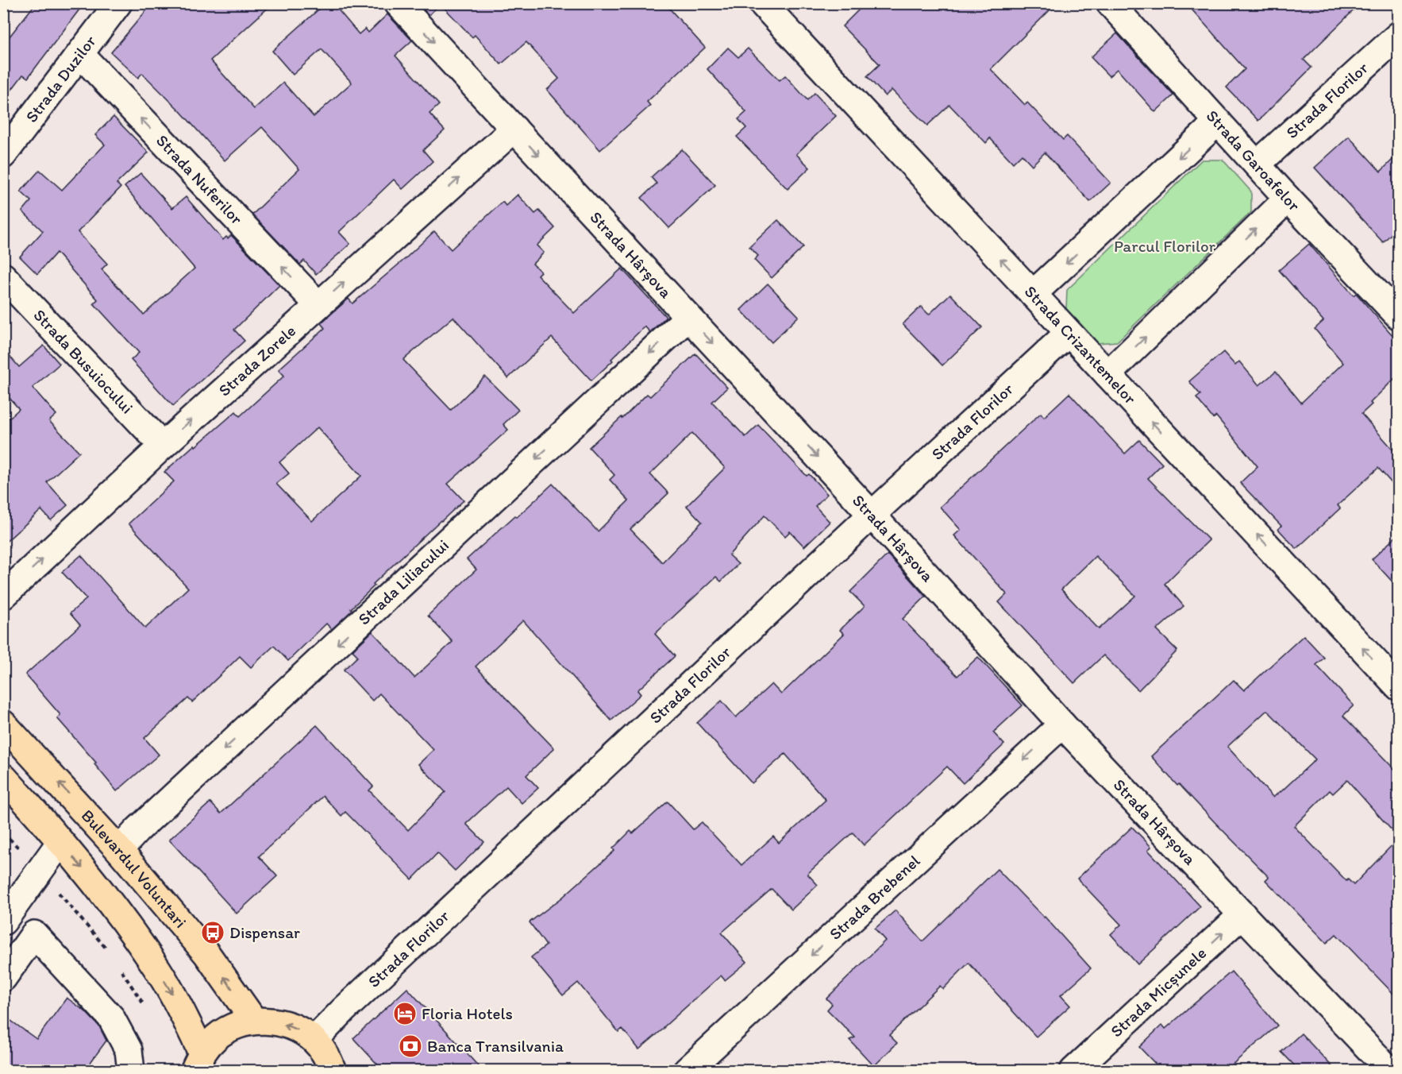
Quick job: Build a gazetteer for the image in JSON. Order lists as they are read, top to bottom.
{
  "streets": {
    "highway": ["Bulevardul Voluntari"],
    "street": [
      "Strada Duzilor",
      "Strada Florilor",
      "Strada Garoafelor",
      "Strada Nuferilor",
      "Strada Hârșova",
      "Strada Crizantemelor",
      "Strada Zorele",
      "Strada Busuiocului",
      "Strada Liliacului",
      "Strada Brebenel",
      "Strada Micșunele"
    ]
  },
  "crossings": [
    ["Strada Duzilor", "Strada Nuferilor"],
    ["Strada Florilor", "Strada Garoafelor"],
    ["Strada Florilor", "Strada Hârșova"],
    ["Strada Florilor", "Strada Crizantemelor"],
    ["Strada Nuferilor", "Strada Zorele"],
    ["Strada Hârșova", "Strada Zorele"],
    ["Strada Hârșova", "Strada Liliacului"],
    ["Strada Hârșova", "Strada Brebenel"],
    ["Strada Hârșova", "Strada Micșunele"],
    ["Strada Zorele", "Strada Busuiocului"],
    ["Strada Liliacului", "Bulevardul Voluntari"]
  ],
  "one_way": [
    "Strada Nuferilor",
    "Strada Hârșova",
    "Strada Crizantemelor",
    "Strada Zorele",
    "Strada Liliacului",
    "Strada Brebenel",
    "Strada Micșunele"
  ],
  "parks": ["Parcul Florilor"],
  "places": {
    "bus stop": ["Dispensar"],
    "hotel": ["Floria Hotels"],
    "bank": ["Banca Transilvania"]
  }
}
